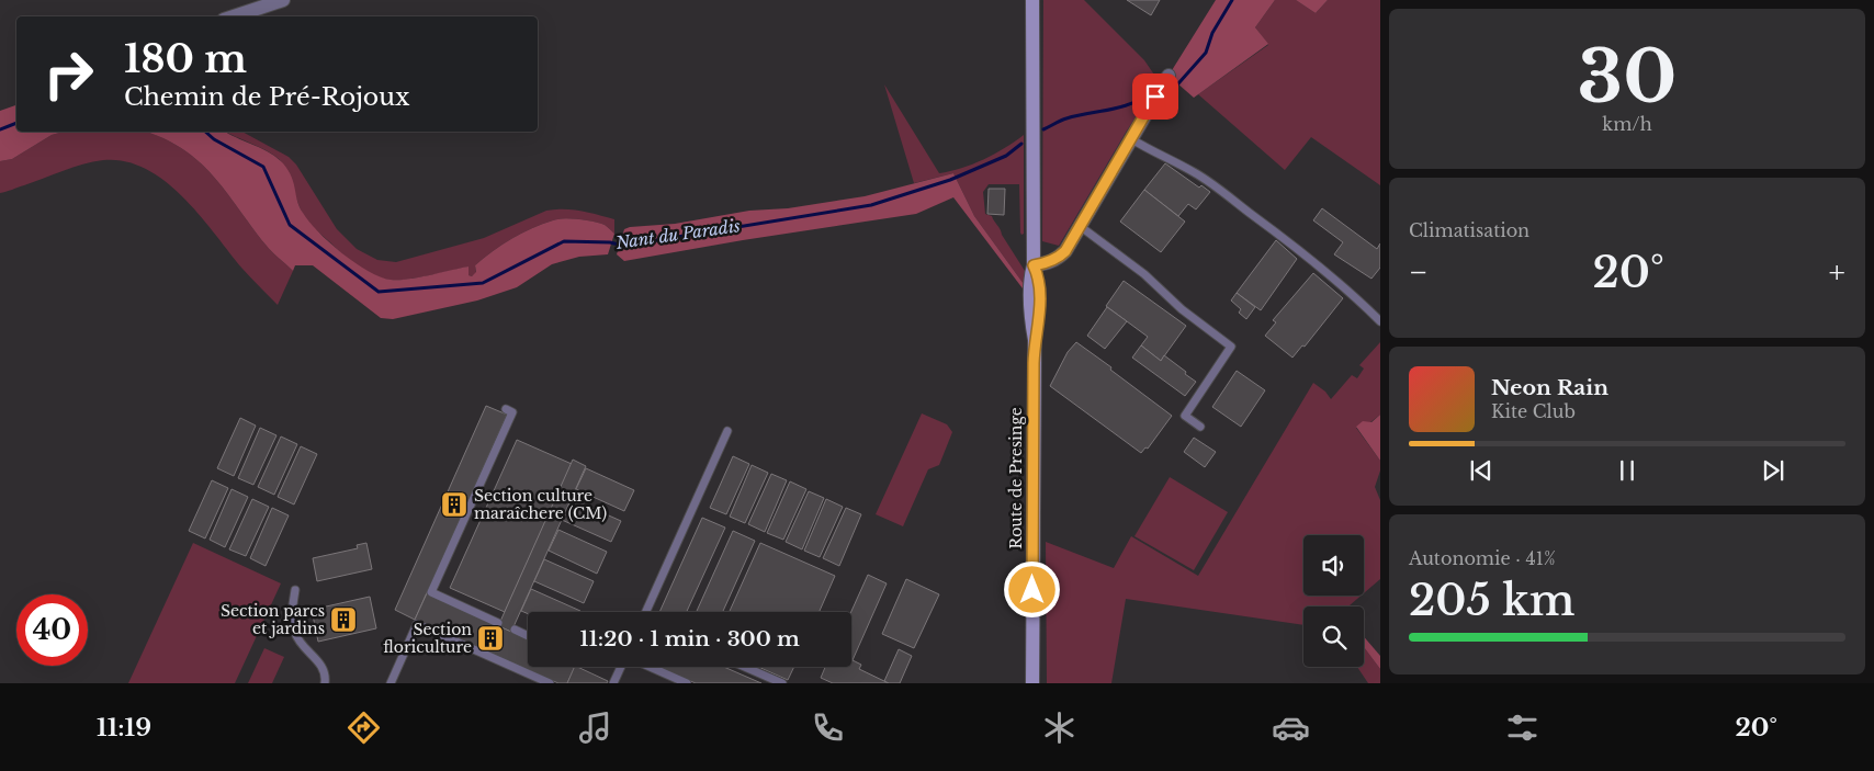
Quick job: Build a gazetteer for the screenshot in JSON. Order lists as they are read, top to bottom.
{
  "streets": {
    "street": ["Route de Presinge"]
  },
  "water": ["Nant du Paradis"],
  "places": {
    "building": ["Section culture maraîchere (CM)", "Section parcs et jardins", "Section floriculture"]
  },
  "page": {
    "tile": [
      ["30", "km/h"],
      "Climatisation",
      ["Autonomie · 41%", "205 km"]
    ],
    "turn": ["180 m", "Chemin de Pré-Rojoux"],
    "heat": ["−", "20°", "+"],
    "song": ["Neon Rain", "Kite Club"],
    "limit": "40",
    "trip": "11:20 · 1 min · 300 m",
    "tabs": ["11:19", "20°"]
  }
}
